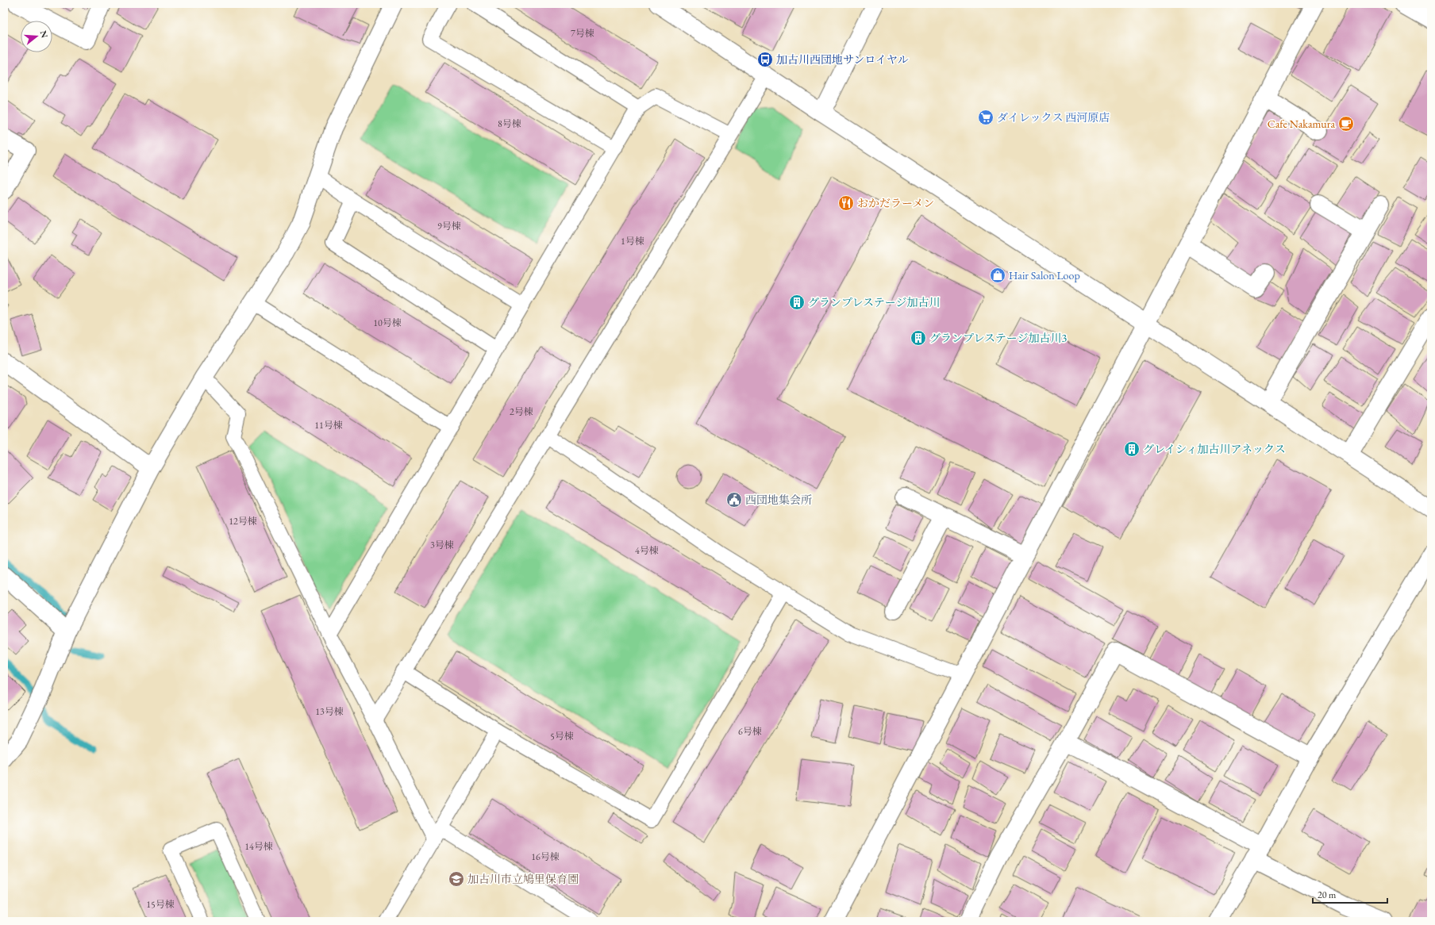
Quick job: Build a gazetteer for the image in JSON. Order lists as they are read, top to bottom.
{
  "places": {
    "bus stop": ["加古川西団地サンロイヤル"],
    "supermarket": ["ダイレックス 西河原店"],
    "cafe": ["Cafe Nakamura"],
    "restaurant": ["おかだラーメン"],
    "shop": ["Hair Salon Loop"],
    "building": ["グランプレステージ加古川", "グランプレステージ加古川3", "グレイシィ加古川アネックス"],
    "public building": ["西団地集会所"],
    "school or university": ["加古川市立鳩里保育園"]
  },
  "house_numbers": [
    "7号棟",
    "8号棟",
    "9号棟",
    "1号棟",
    "10号棟",
    "2号棟",
    "11号棟",
    "12号棟",
    "3号棟",
    "4号棟",
    "13号棟",
    "6号棟",
    "5号棟",
    "14号棟",
    "16号棟",
    "15号棟"
  ],
  "scale_bar": "20 m",
  "north": "right"
}
